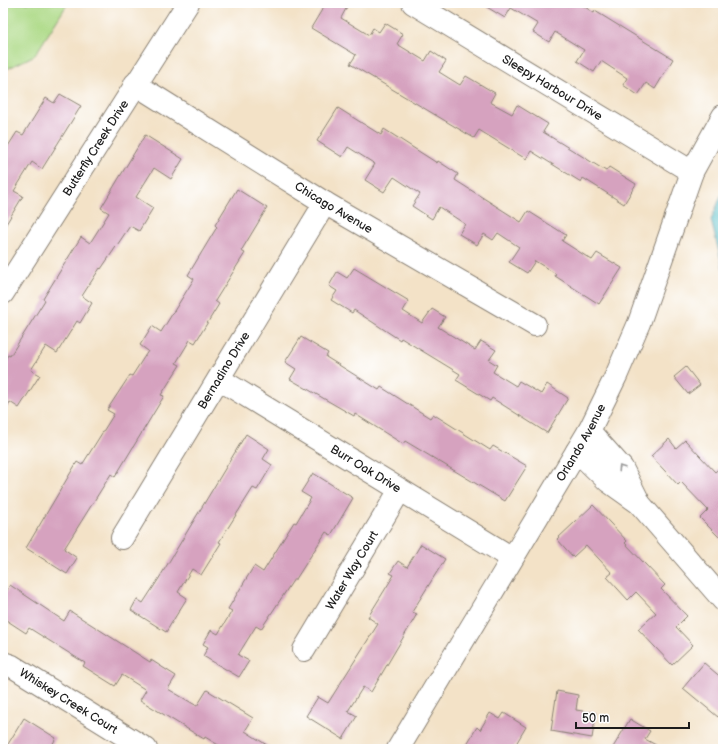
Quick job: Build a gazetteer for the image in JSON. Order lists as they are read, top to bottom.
{
  "streets": {
    "street": [
      "Sleepy Harbour Drive",
      "Butterfly Creek Drive",
      "Chicago Avenue",
      "Bernadino Drive",
      "Orlando Avenue",
      "Burr Oak Drive",
      "Water Way Court",
      "Whiskey Creek Court"
    ]
  },
  "crossings": [
    ["Sleepy Harbour Drive", "Orlando Avenue"],
    ["Butterfly Creek Drive", "Chicago Avenue"],
    ["Chicago Avenue", "Bernadino Drive"],
    ["Bernadino Drive", "Burr Oak Drive"],
    ["Orlando Avenue", "Burr Oak Drive"],
    ["Burr Oak Drive", "Water Way Court"]
  ],
  "scale_bar": "50 m"
}
